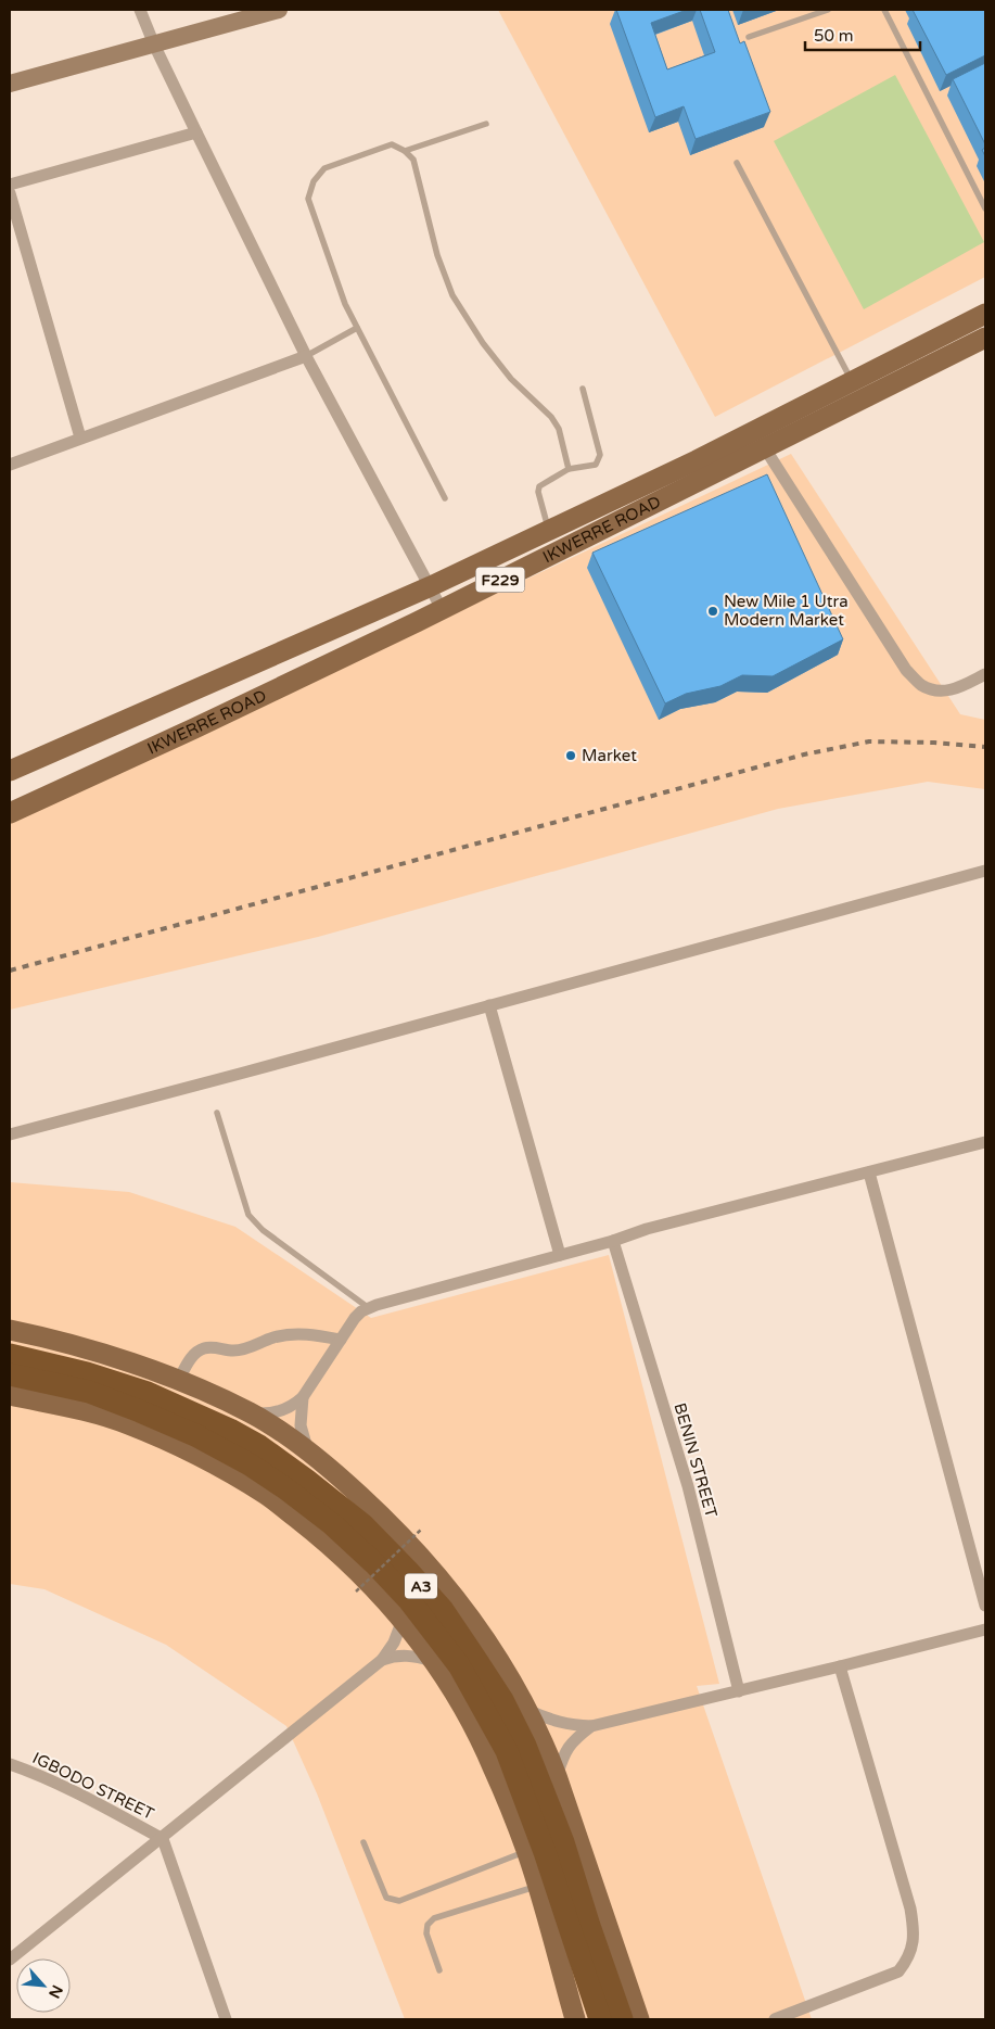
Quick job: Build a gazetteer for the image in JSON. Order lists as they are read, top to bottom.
{
  "streets": {
    "highway": ["A3"],
    "main road": ["IKWERRE ROAD", "F229"],
    "street": ["BENIN STREET", "IGBODO STREET"]
  },
  "places": ["New Mile 1 Utra Modern Market", "Market"],
  "scale_bar": "50 m",
  "north": "bottom right"
}
